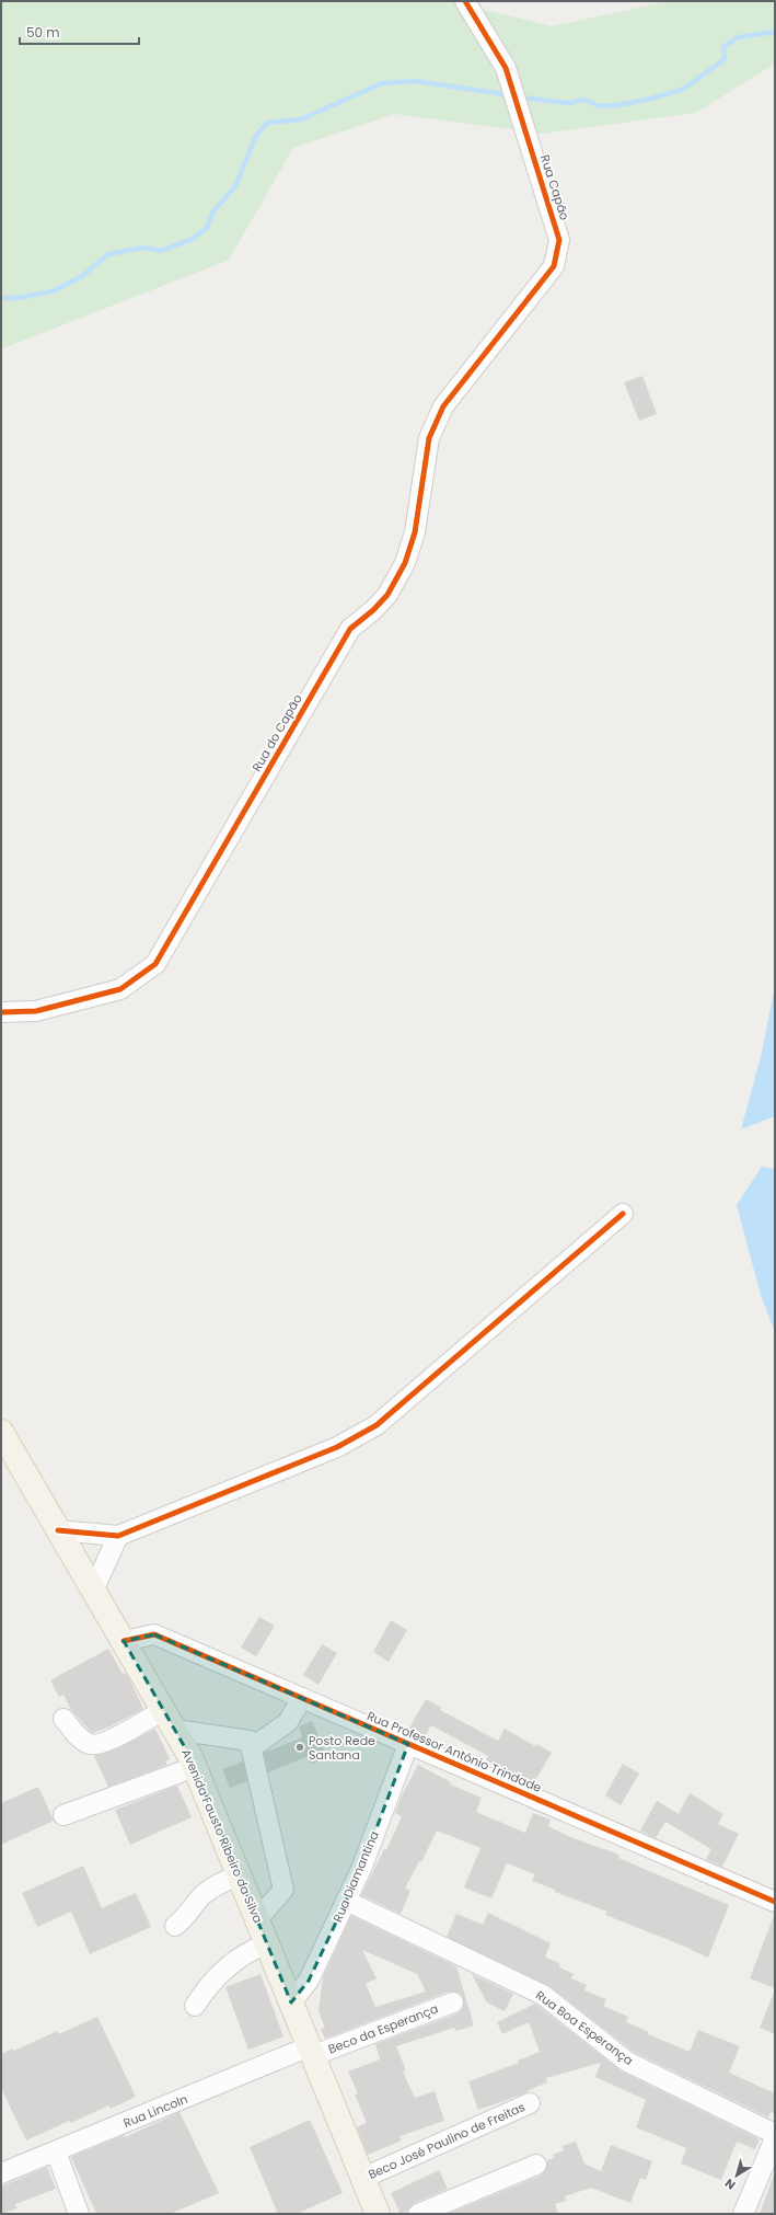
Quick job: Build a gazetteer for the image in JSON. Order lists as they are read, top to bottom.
{
  "streets": {
    "main road": ["Avenida Fausto Ribeiro da Silva"],
    "street": [
      "Rua Capão",
      "Rua do Capão",
      "Rua Professor Antônio Trindade",
      "Rua Diamantina",
      "Rua Boa Esperança",
      "Beco da Esperança",
      "Rua Lincoln",
      "Beco José Paulino de Freitas"
    ]
  },
  "crossings": [
    ["Rua Capão", "Rua do Capão"],
    ["Rua Professor Antônio Trindade", "Avenida Fausto Ribeiro da Silva"],
    ["Rua Professor Antônio Trindade", "Rua Diamantina"],
    ["Avenida Fausto Ribeiro da Silva", "Rua Diamantina"],
    ["Avenida Fausto Ribeiro da Silva", "Beco da Esperança"],
    ["Avenida Fausto Ribeiro da Silva", "Rua Lincoln"],
    ["Avenida Fausto Ribeiro da Silva", "Beco José Paulino de Freitas"],
    ["Rua Diamantina", "Rua Boa Esperança"],
    ["Beco da Esperança", "Rua Lincoln"]
  ],
  "places": ["Posto Rede Santana"],
  "scale_bar": "50 m",
  "north": "bottom left"
}
